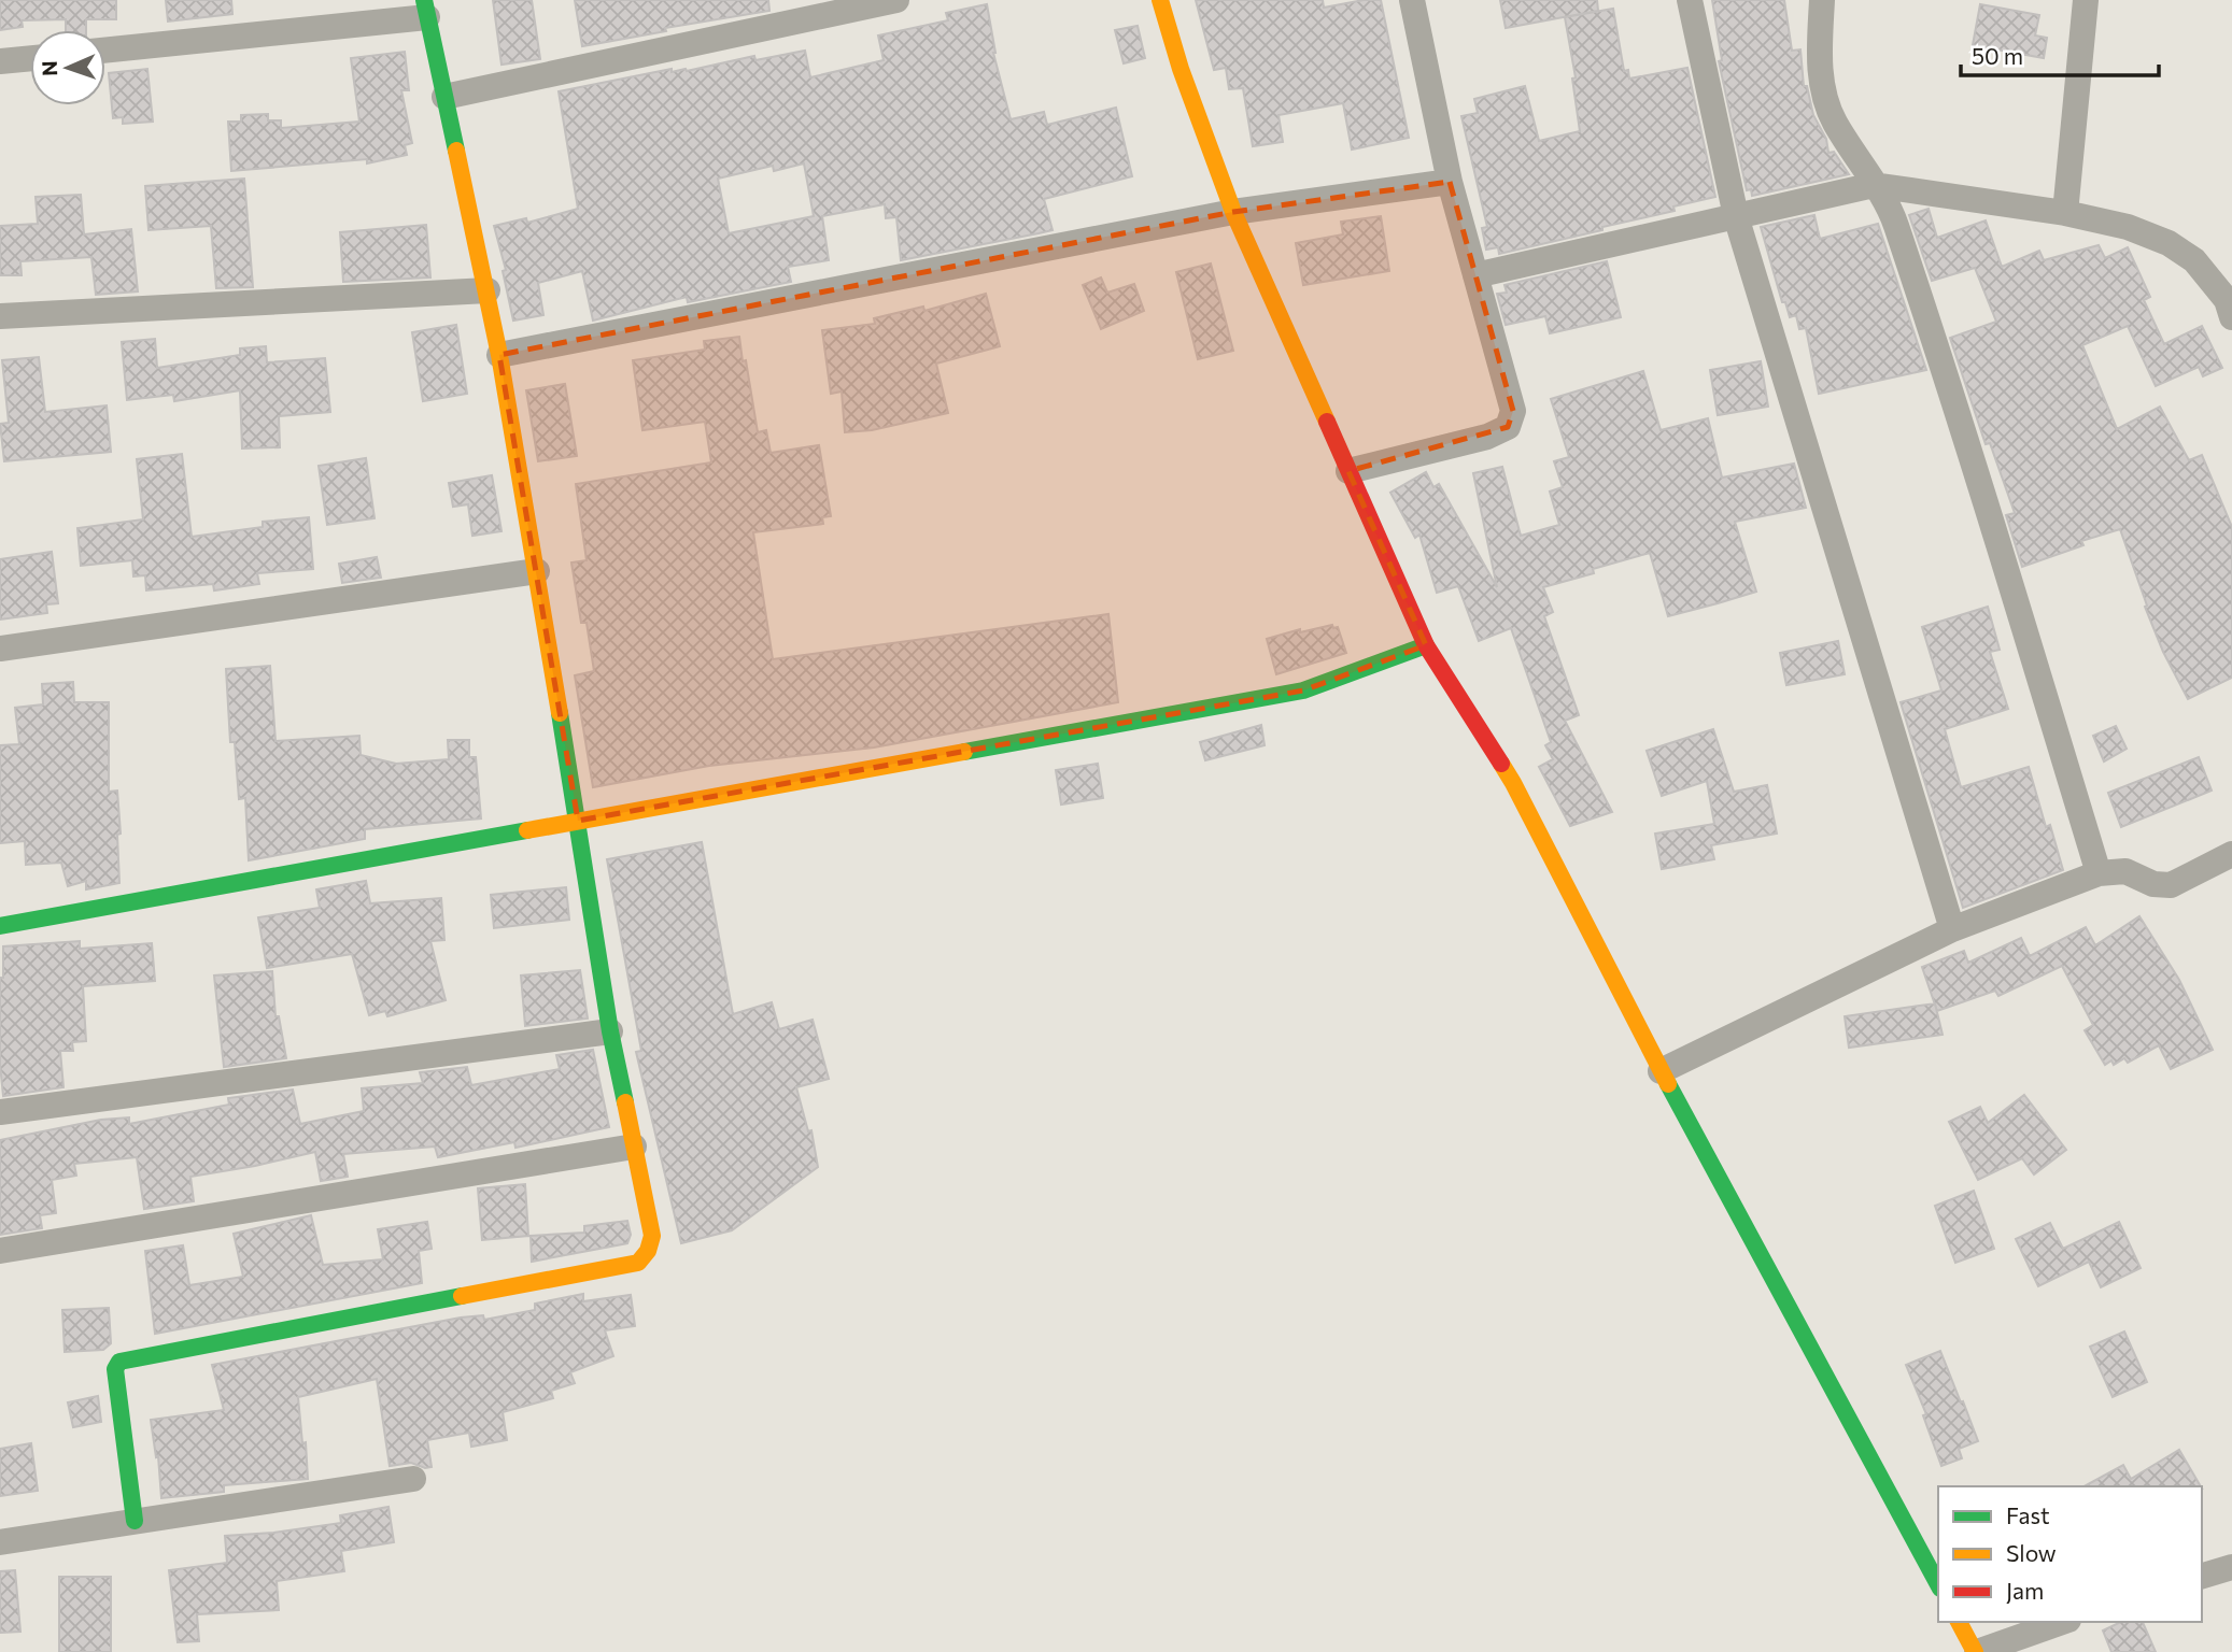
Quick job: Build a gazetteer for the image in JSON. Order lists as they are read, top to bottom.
{
  "legend": ["Fast", "Slow", "Jam"],
  "scale_bar": "50 m",
  "north": "left"
}
